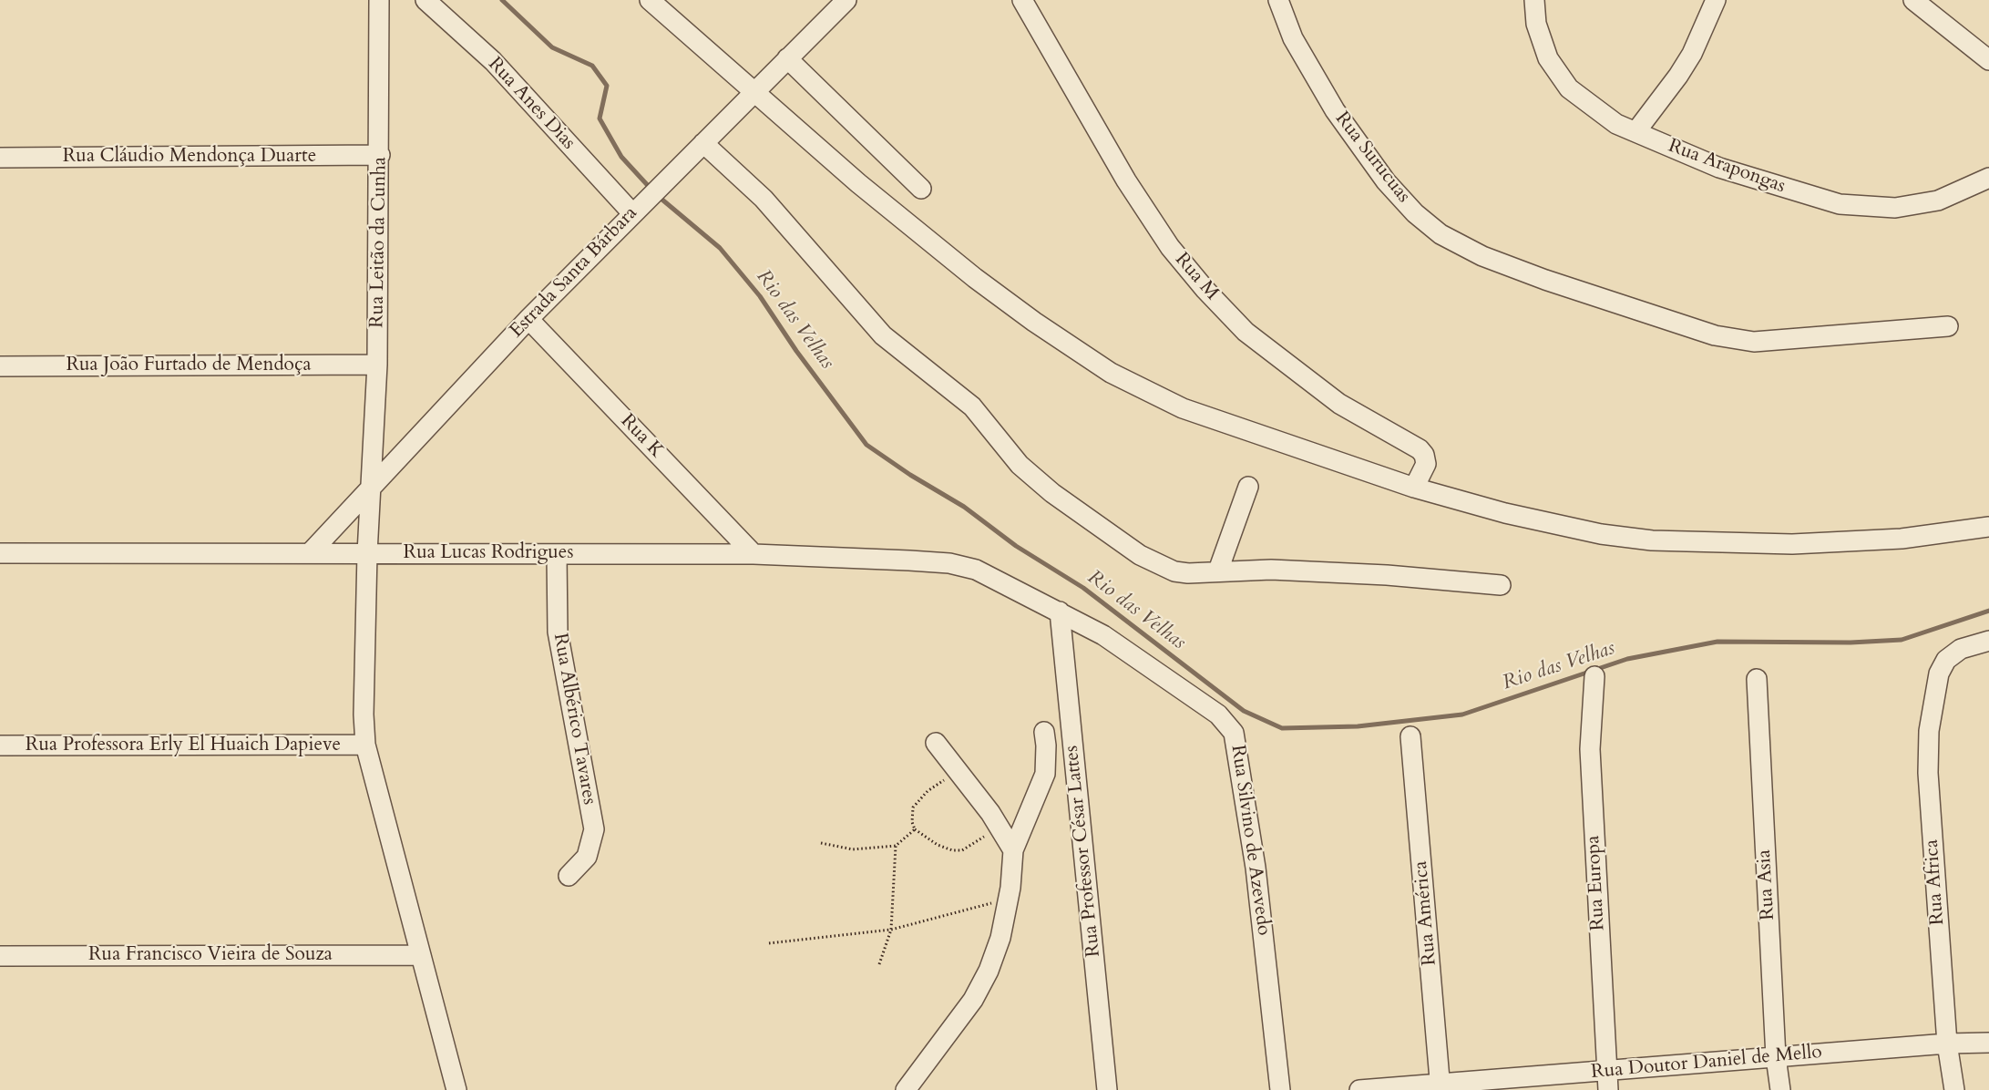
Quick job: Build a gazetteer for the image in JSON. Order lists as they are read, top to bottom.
{
  "streets": {
    "street": [
      "Rua Anes Dias",
      "Rua Cláudio Mendonça Duarte",
      "Rua Surucuas",
      "Rua Arapongas",
      "Rua Leitão da Cunha",
      "Estrada Santa Bárbara",
      "Rua M",
      "Rua João Furtado de Mendoça",
      "Rua K",
      "Rua Lucas Rodrigues",
      "Rua Albérico Tavares",
      "Rua Professora Erly El Huaich Dapieve",
      "Rua Silvino de Azevedo",
      "Rua Professor César Lattes",
      "Rua Africa",
      "Rua Europa",
      "Rua Asia",
      "Rua América",
      "Rua Francisco Vieira de Souza",
      "Rua Doutor Daniel de Mello"
    ]
  },
  "crossings": [
    ["Rua Anes Dias", "Estrada Santa Bárbara"],
    ["Rua Cláudio Mendonça Duarte", "Rua Leitão da Cunha"],
    ["Rua Leitão da Cunha", "Estrada Santa Bárbara"],
    ["Rua Leitão da Cunha", "Rua João Furtado de Mendoça"],
    ["Rua Leitão da Cunha", "Rua Lucas Rodrigues"],
    ["Rua Leitão da Cunha", "Rua Professora Erly El Huaich Dapieve"],
    ["Rua Leitão da Cunha", "Rua Francisco Vieira de Souza"],
    ["Estrada Santa Bárbara", "Rua K"],
    ["Estrada Santa Bárbara", "Rua Lucas Rodrigues"],
    ["Rua K", "Rua Lucas Rodrigues"],
    ["Rua Lucas Rodrigues", "Rua Albérico Tavares"],
    ["Rua Lucas Rodrigues", "Rua Silvino de Azevedo"],
    ["Rua Silvino de Azevedo", "Rua Professor César Lattes"],
    ["Rua Africa", "Rua Doutor Daniel de Mello"],
    ["Rua Europa", "Rua Doutor Daniel de Mello"],
    ["Rua Asia", "Rua Doutor Daniel de Mello"],
    ["Rua América", "Rua Doutor Daniel de Mello"]
  ],
  "water": ["Rio das Velhas"]
}
